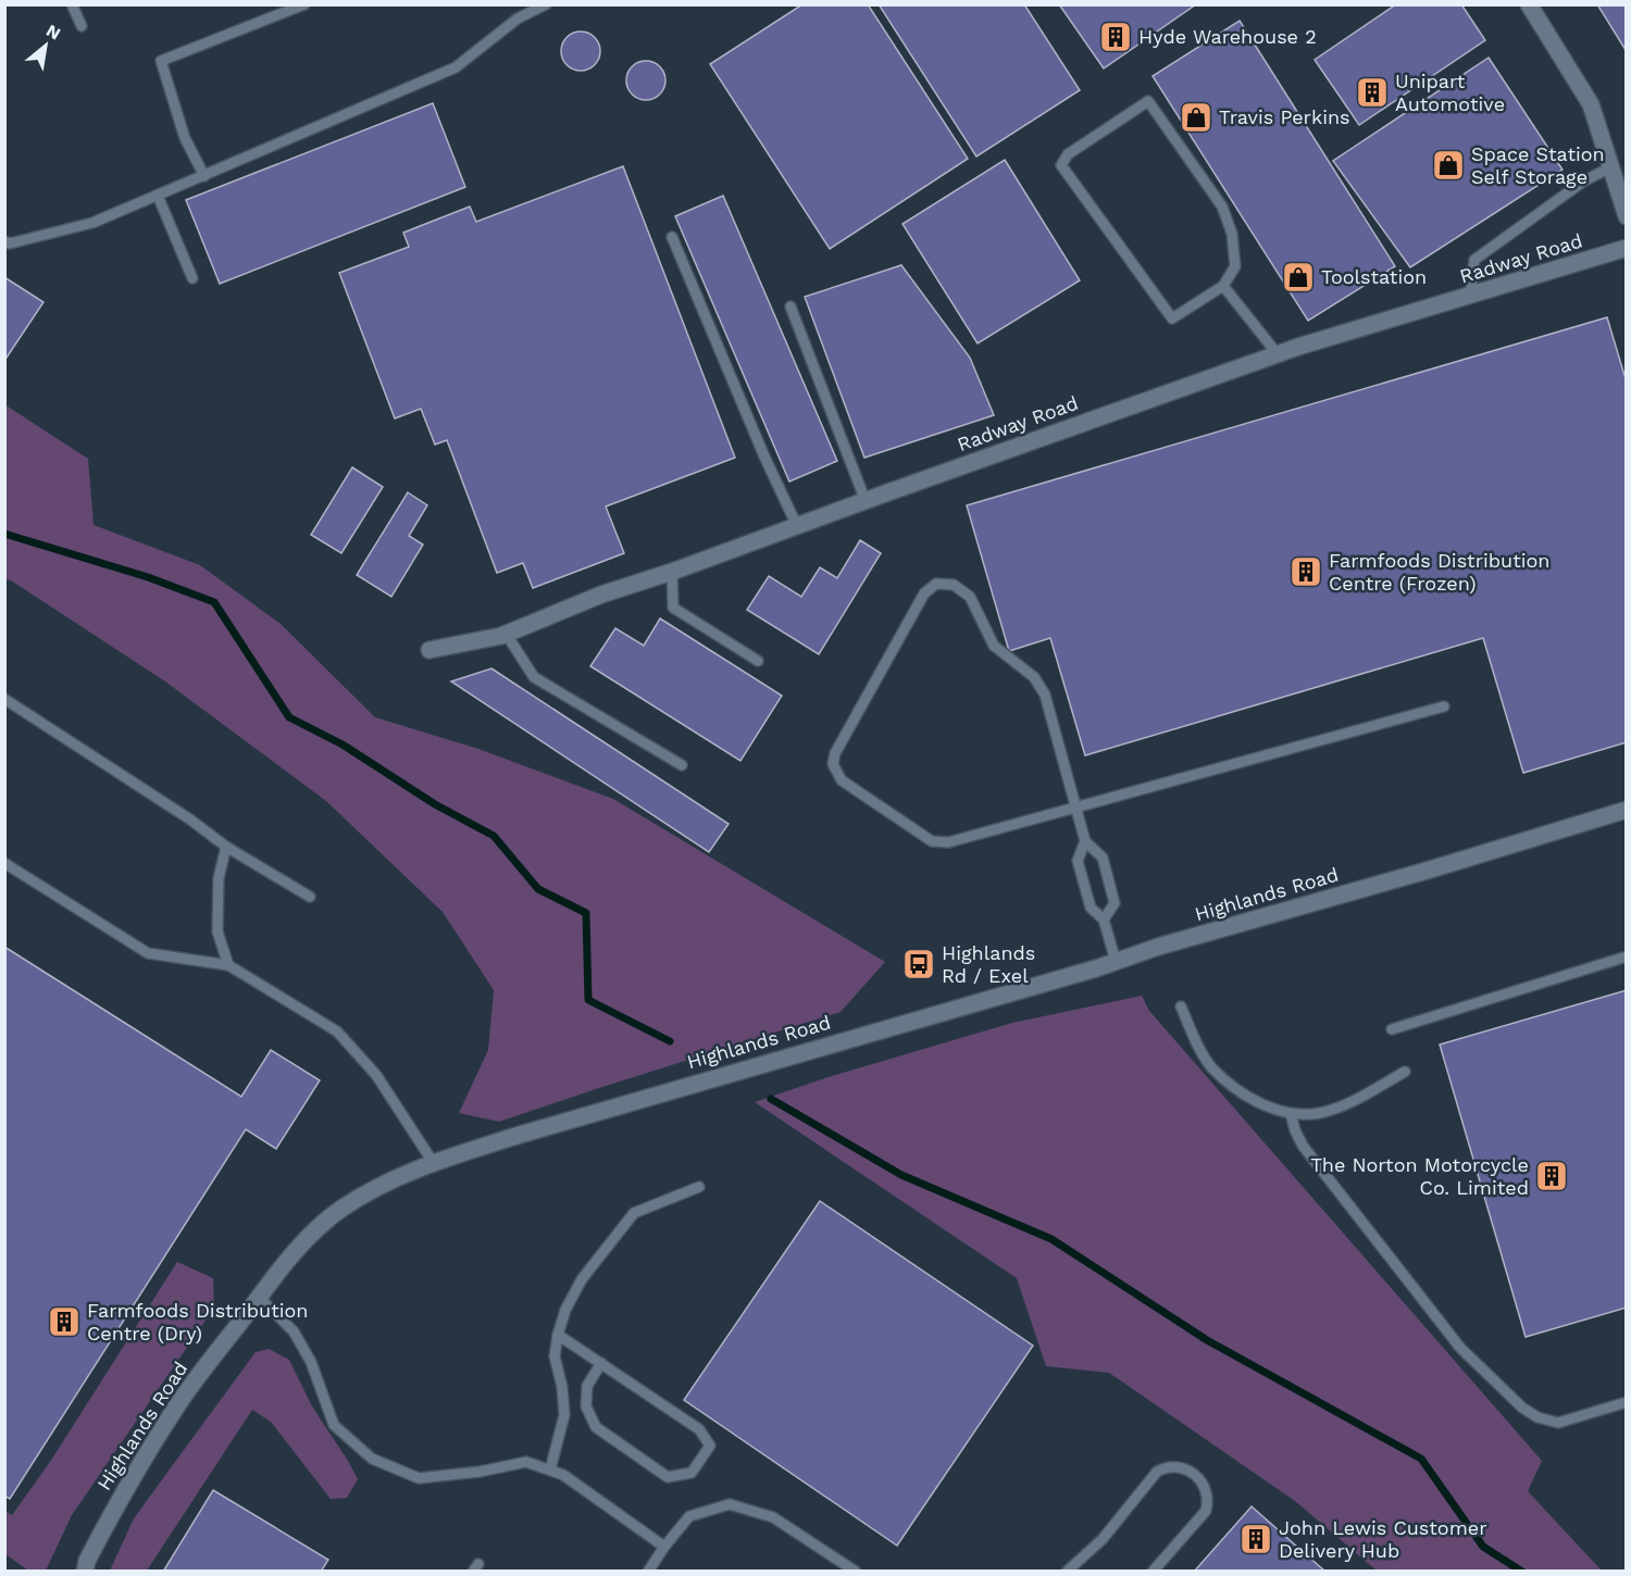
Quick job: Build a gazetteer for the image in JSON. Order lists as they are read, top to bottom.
{
  "streets": {
    "street": ["Radway Road", "Highlands Road"]
  },
  "places": {
    "building": [
      "Hyde Warehouse 2",
      "Unipart Automotive",
      "Farmfoods Distribution Centre (Frozen)",
      "The Norton Motorcycle Co. Limited",
      "Farmfoods Distribution Centre (Dry)",
      "John Lewis Customer Delivery Hub"
    ],
    "shop": ["Travis Perkins", "Space Station Self Storage", "Toolstation"],
    "bus stop": ["Highlands Rd / Exel"]
  },
  "north": "top right"
}
